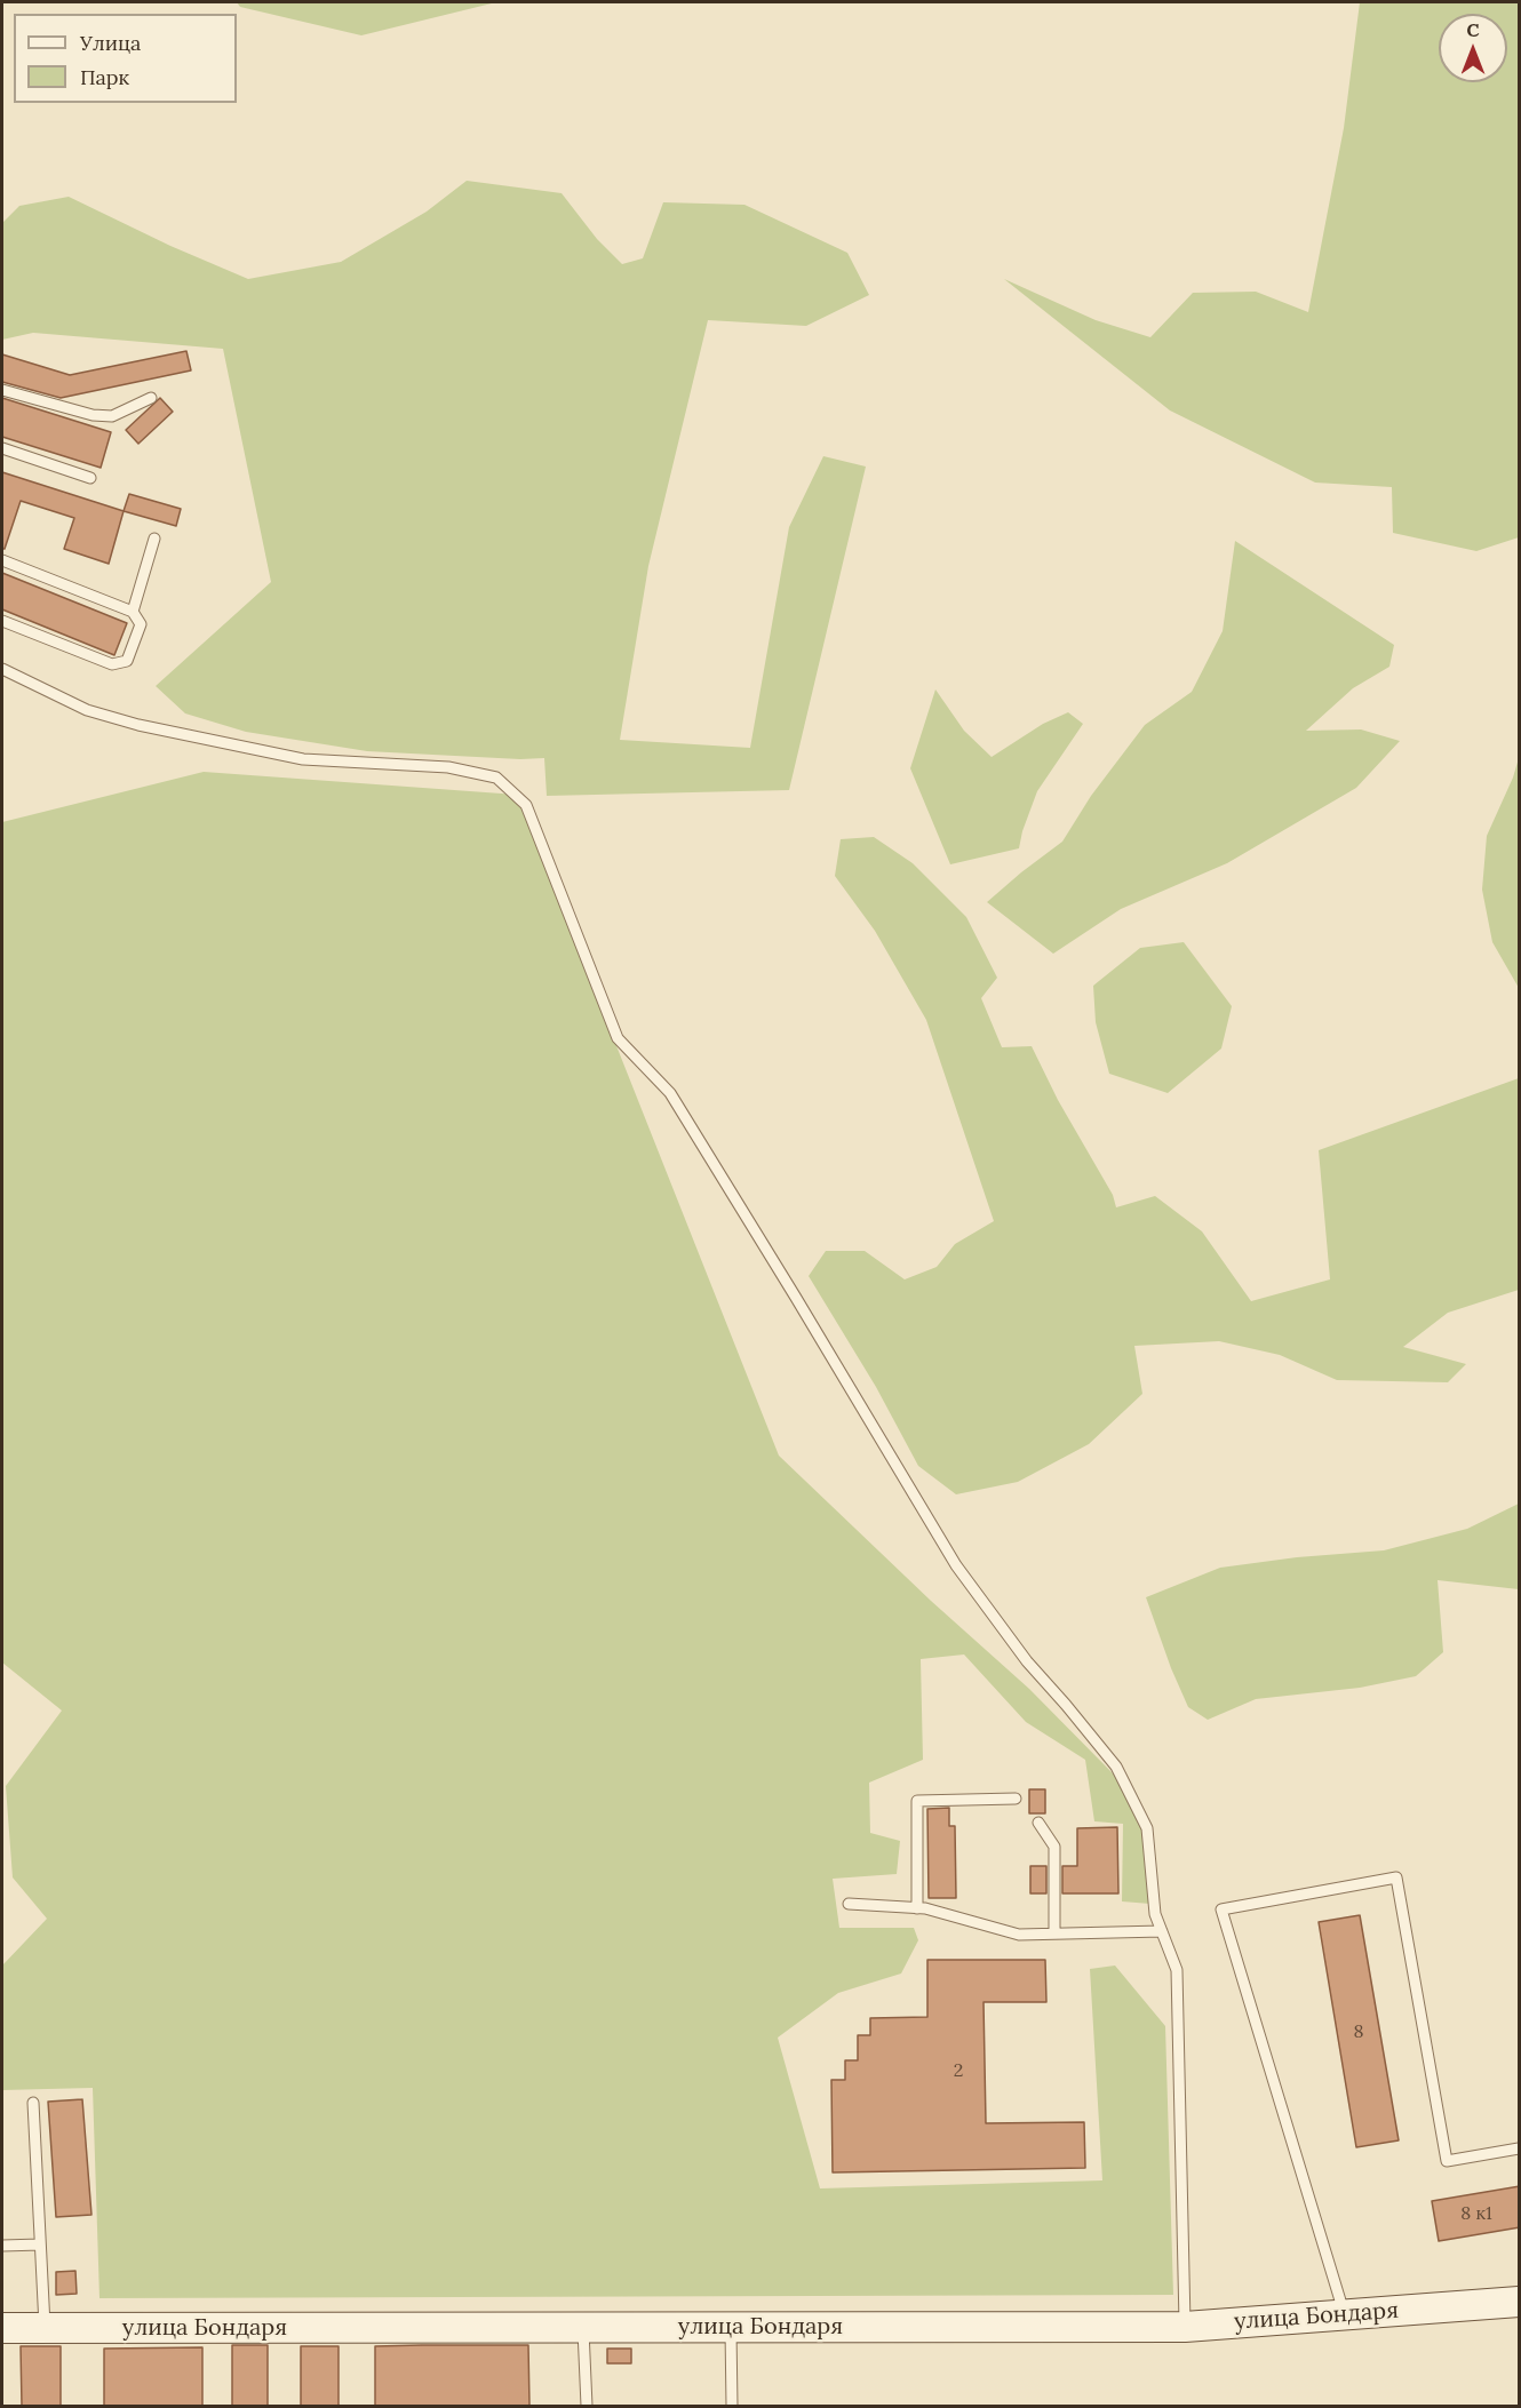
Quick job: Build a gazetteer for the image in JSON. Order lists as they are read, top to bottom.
{
  "streets": {
    "main road": ["улица Бондаря"]
  },
  "house_numbers": ["8", "2", "8 к1"],
  "legend": ["Улица", "Парк"],
  "north": "top"
}
